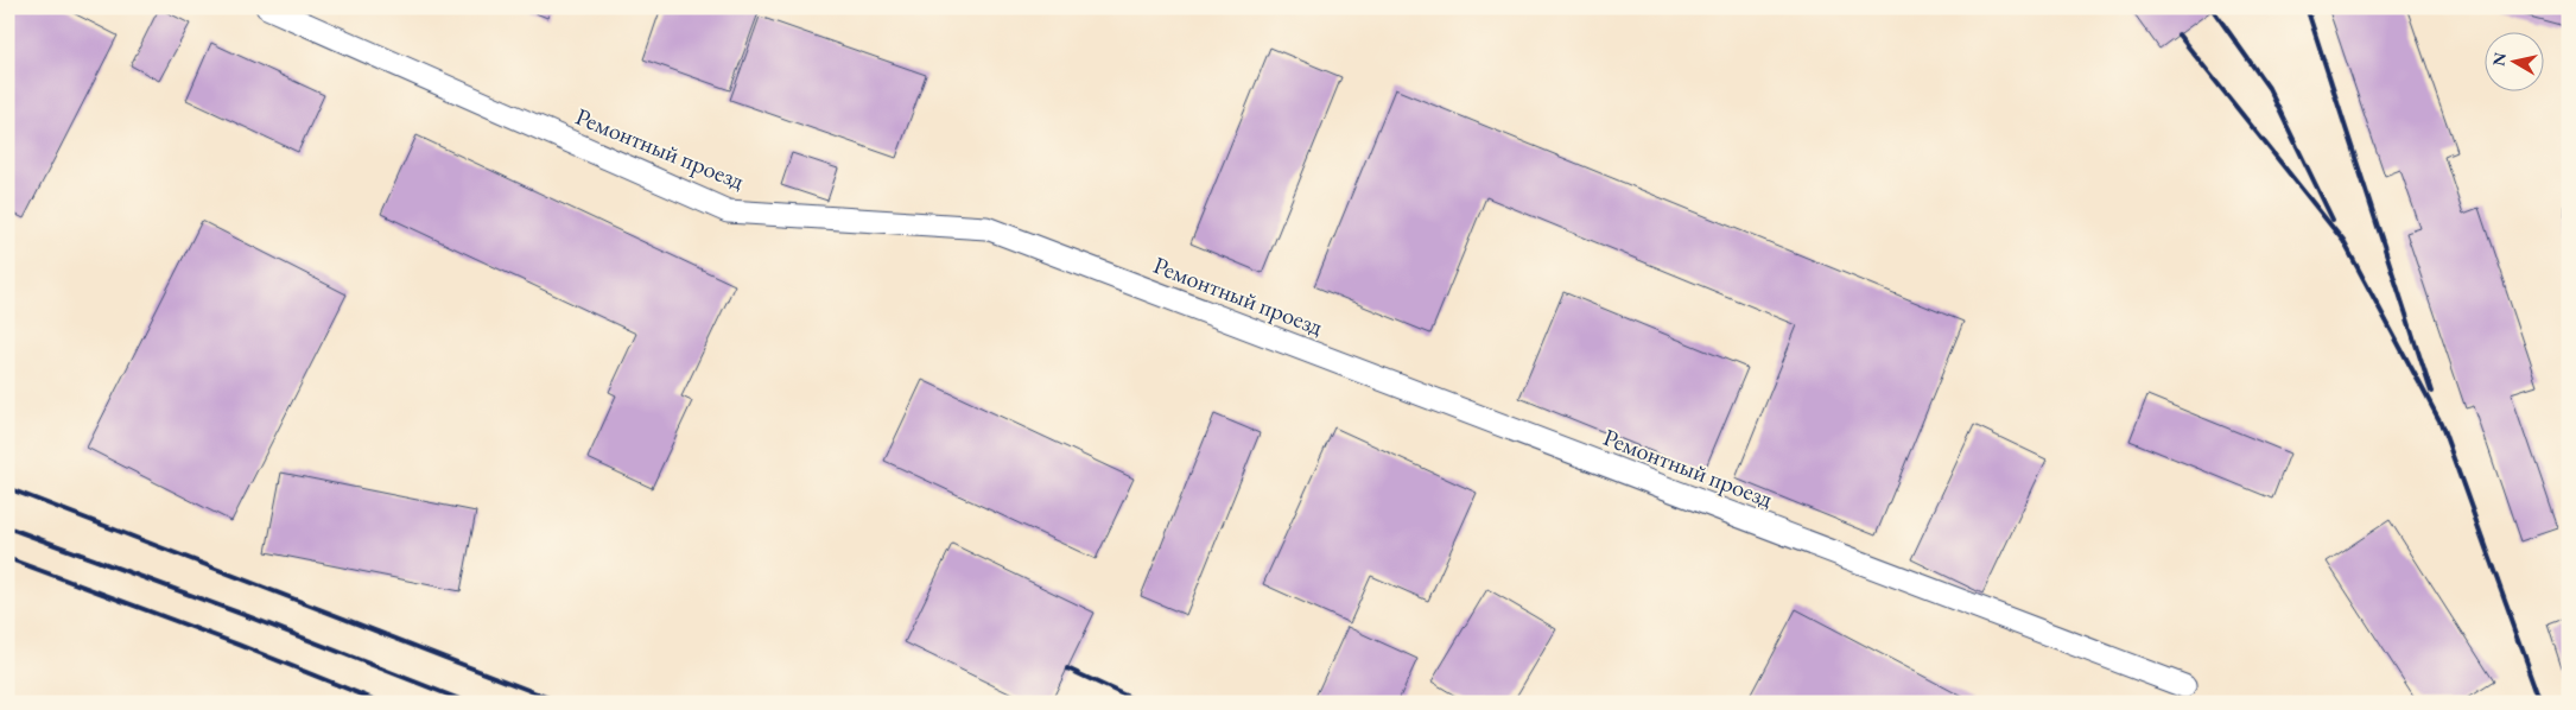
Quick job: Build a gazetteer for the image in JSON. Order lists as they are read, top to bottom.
{
  "streets": {
    "lane": ["Ремонтный проезд"]
  },
  "north": "left"
}
